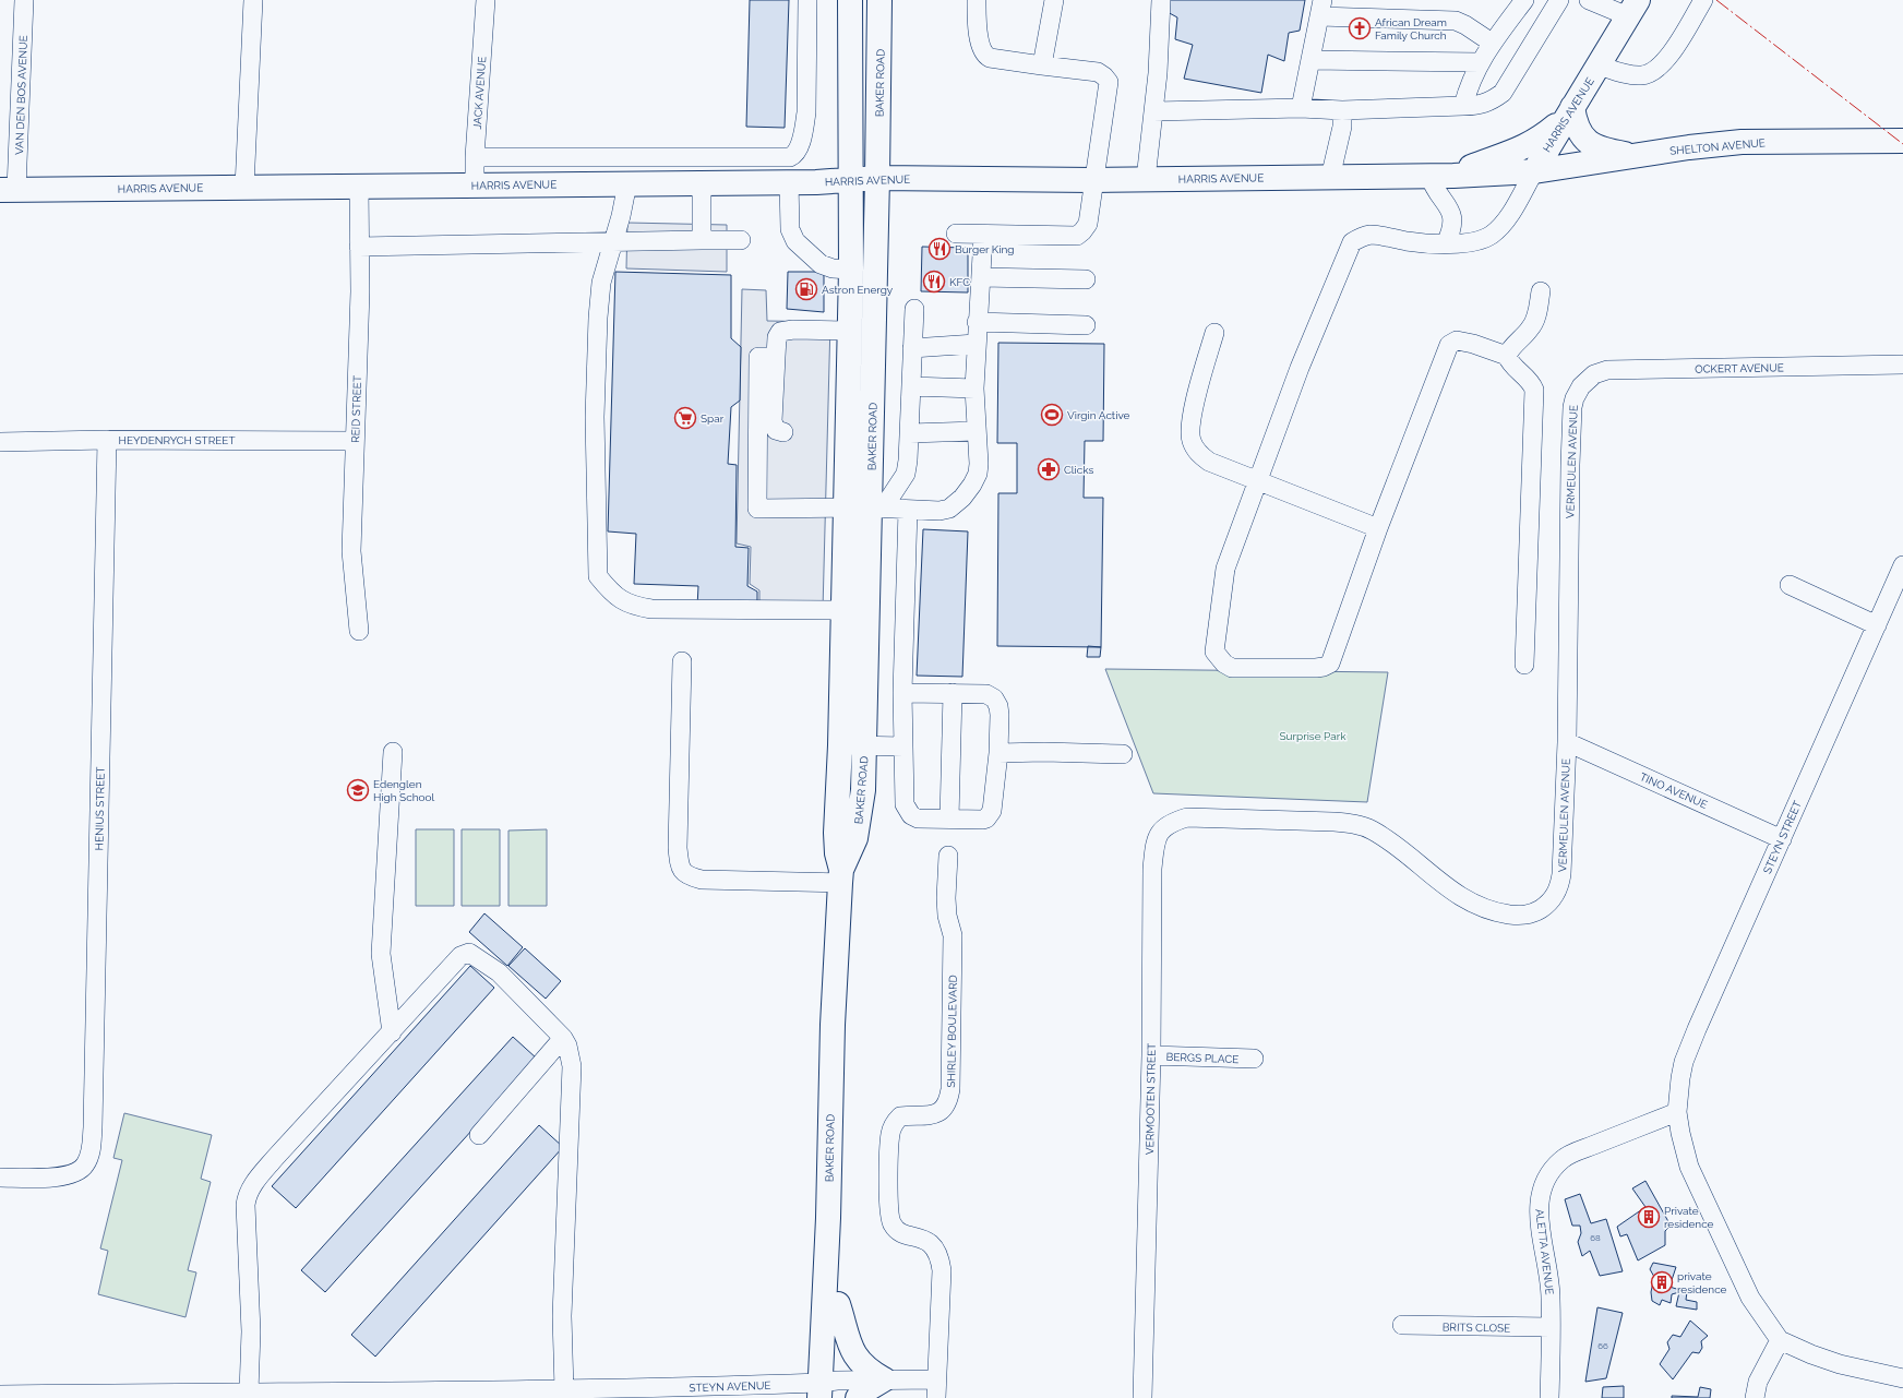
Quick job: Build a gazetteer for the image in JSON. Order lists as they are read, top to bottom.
{
  "streets": {
    "main road": ["BAKER ROAD", "HARRIS AVENUE", "SHELTON AVENUE"],
    "street": [
      "JACK AVENUE",
      "VAN DEN BOS AVENUE",
      "OCKERT AVENUE",
      "REID STREET",
      "HEYDENRYCH STREET",
      "VERMEULEN AVENUE",
      "TINO AVENUE",
      "HENIUS STREET",
      "STEYN STREET",
      "SHIRLEY BOULEVARD",
      "BERGS PLACE",
      "VERMOOTEN STREET",
      "ALETTA AVENUE",
      "BRITS CLOSE",
      "STEYN AVENUE"
    ]
  },
  "crossings": [
    ["BAKER ROAD", "HARRIS AVENUE"],
    ["BAKER ROAD", "STEYN AVENUE"],
    ["JACK AVENUE", "HARRIS AVENUE"],
    ["VAN DEN BOS AVENUE", "HARRIS AVENUE"],
    ["HARRIS AVENUE", "SHELTON AVENUE"],
    ["HARRIS AVENUE", "REID STREET"],
    ["OCKERT AVENUE", "VERMEULEN AVENUE"],
    ["REID STREET", "HEYDENRYCH STREET"],
    ["HEYDENRYCH STREET", "HENIUS STREET"],
    ["VERMEULEN AVENUE", "TINO AVENUE"],
    ["VERMEULEN AVENUE", "VERMOOTEN STREET"],
    ["TINO AVENUE", "STEYN STREET"],
    ["STEYN STREET", "ALETTA AVENUE"],
    ["SHIRLEY BOULEVARD", "STEYN AVENUE"],
    ["BERGS PLACE", "VERMOOTEN STREET"],
    ["ALETTA AVENUE", "BRITS CLOSE"]
  ],
  "parks": ["Surprise Park"],
  "places": {
    "church": ["African Dream Family Church"],
    "restaurant": ["Burger King", "KFC"],
    "fuel station": ["Astron Energy"],
    "sports": ["Virgin Active"],
    "supermarket": ["Spar"],
    "pharmacy": ["Clicks"],
    "school or university": ["Edenglen High School"],
    "building": ["Private residence", "private residence"]
  },
  "house_numbers": ["68", "66"]
}
